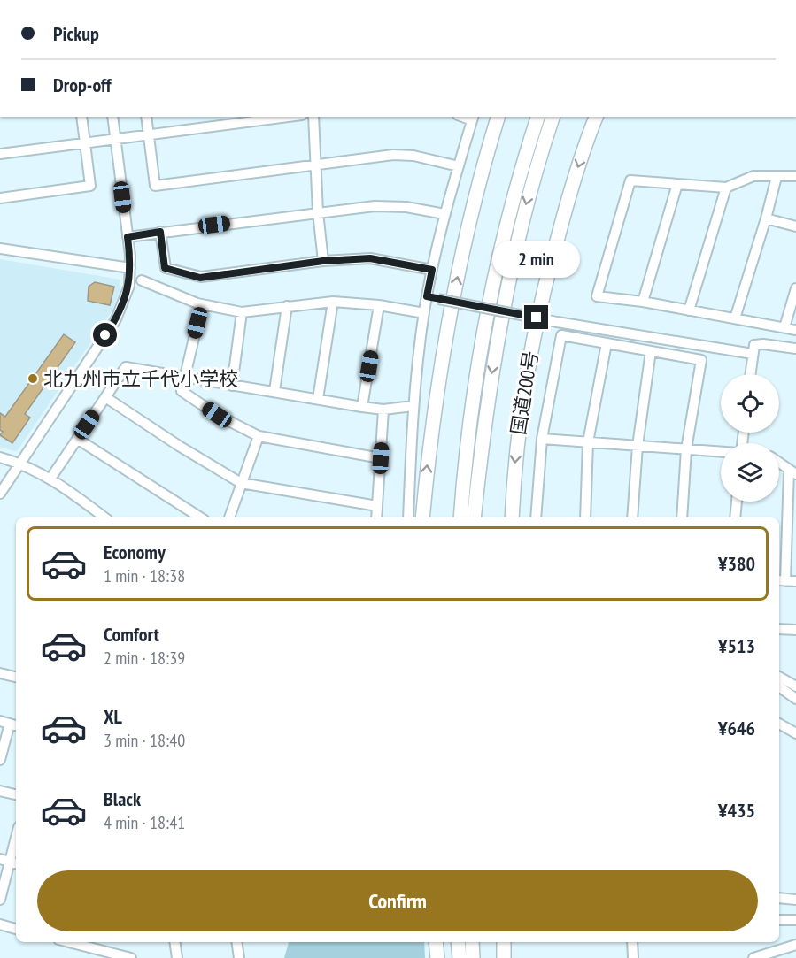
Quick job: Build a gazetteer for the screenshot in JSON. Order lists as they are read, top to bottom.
{
  "streets": {
    "highway": ["国道200号"]
  },
  "places": ["北九州市立千代小学校"],
  "page": {
    "banner": ["Pickup", "Drop-off"],
    "bubble": "2 min",
    "list": [
      {
        "name": "Economy",
        "note": "1 min · 18:38",
        "value": "¥380"
      },
      {
        "name": "Comfort",
        "note": "2 min · 18:39",
        "value": "¥513"
      },
      {
        "name": "XL",
        "note": "3 min · 18:40",
        "value": "¥646"
      },
      {
        "name": "Black",
        "note": "4 min · 18:41",
        "value": "¥435"
      }
    ],
    "buttons": "Confirm"
  }
}
